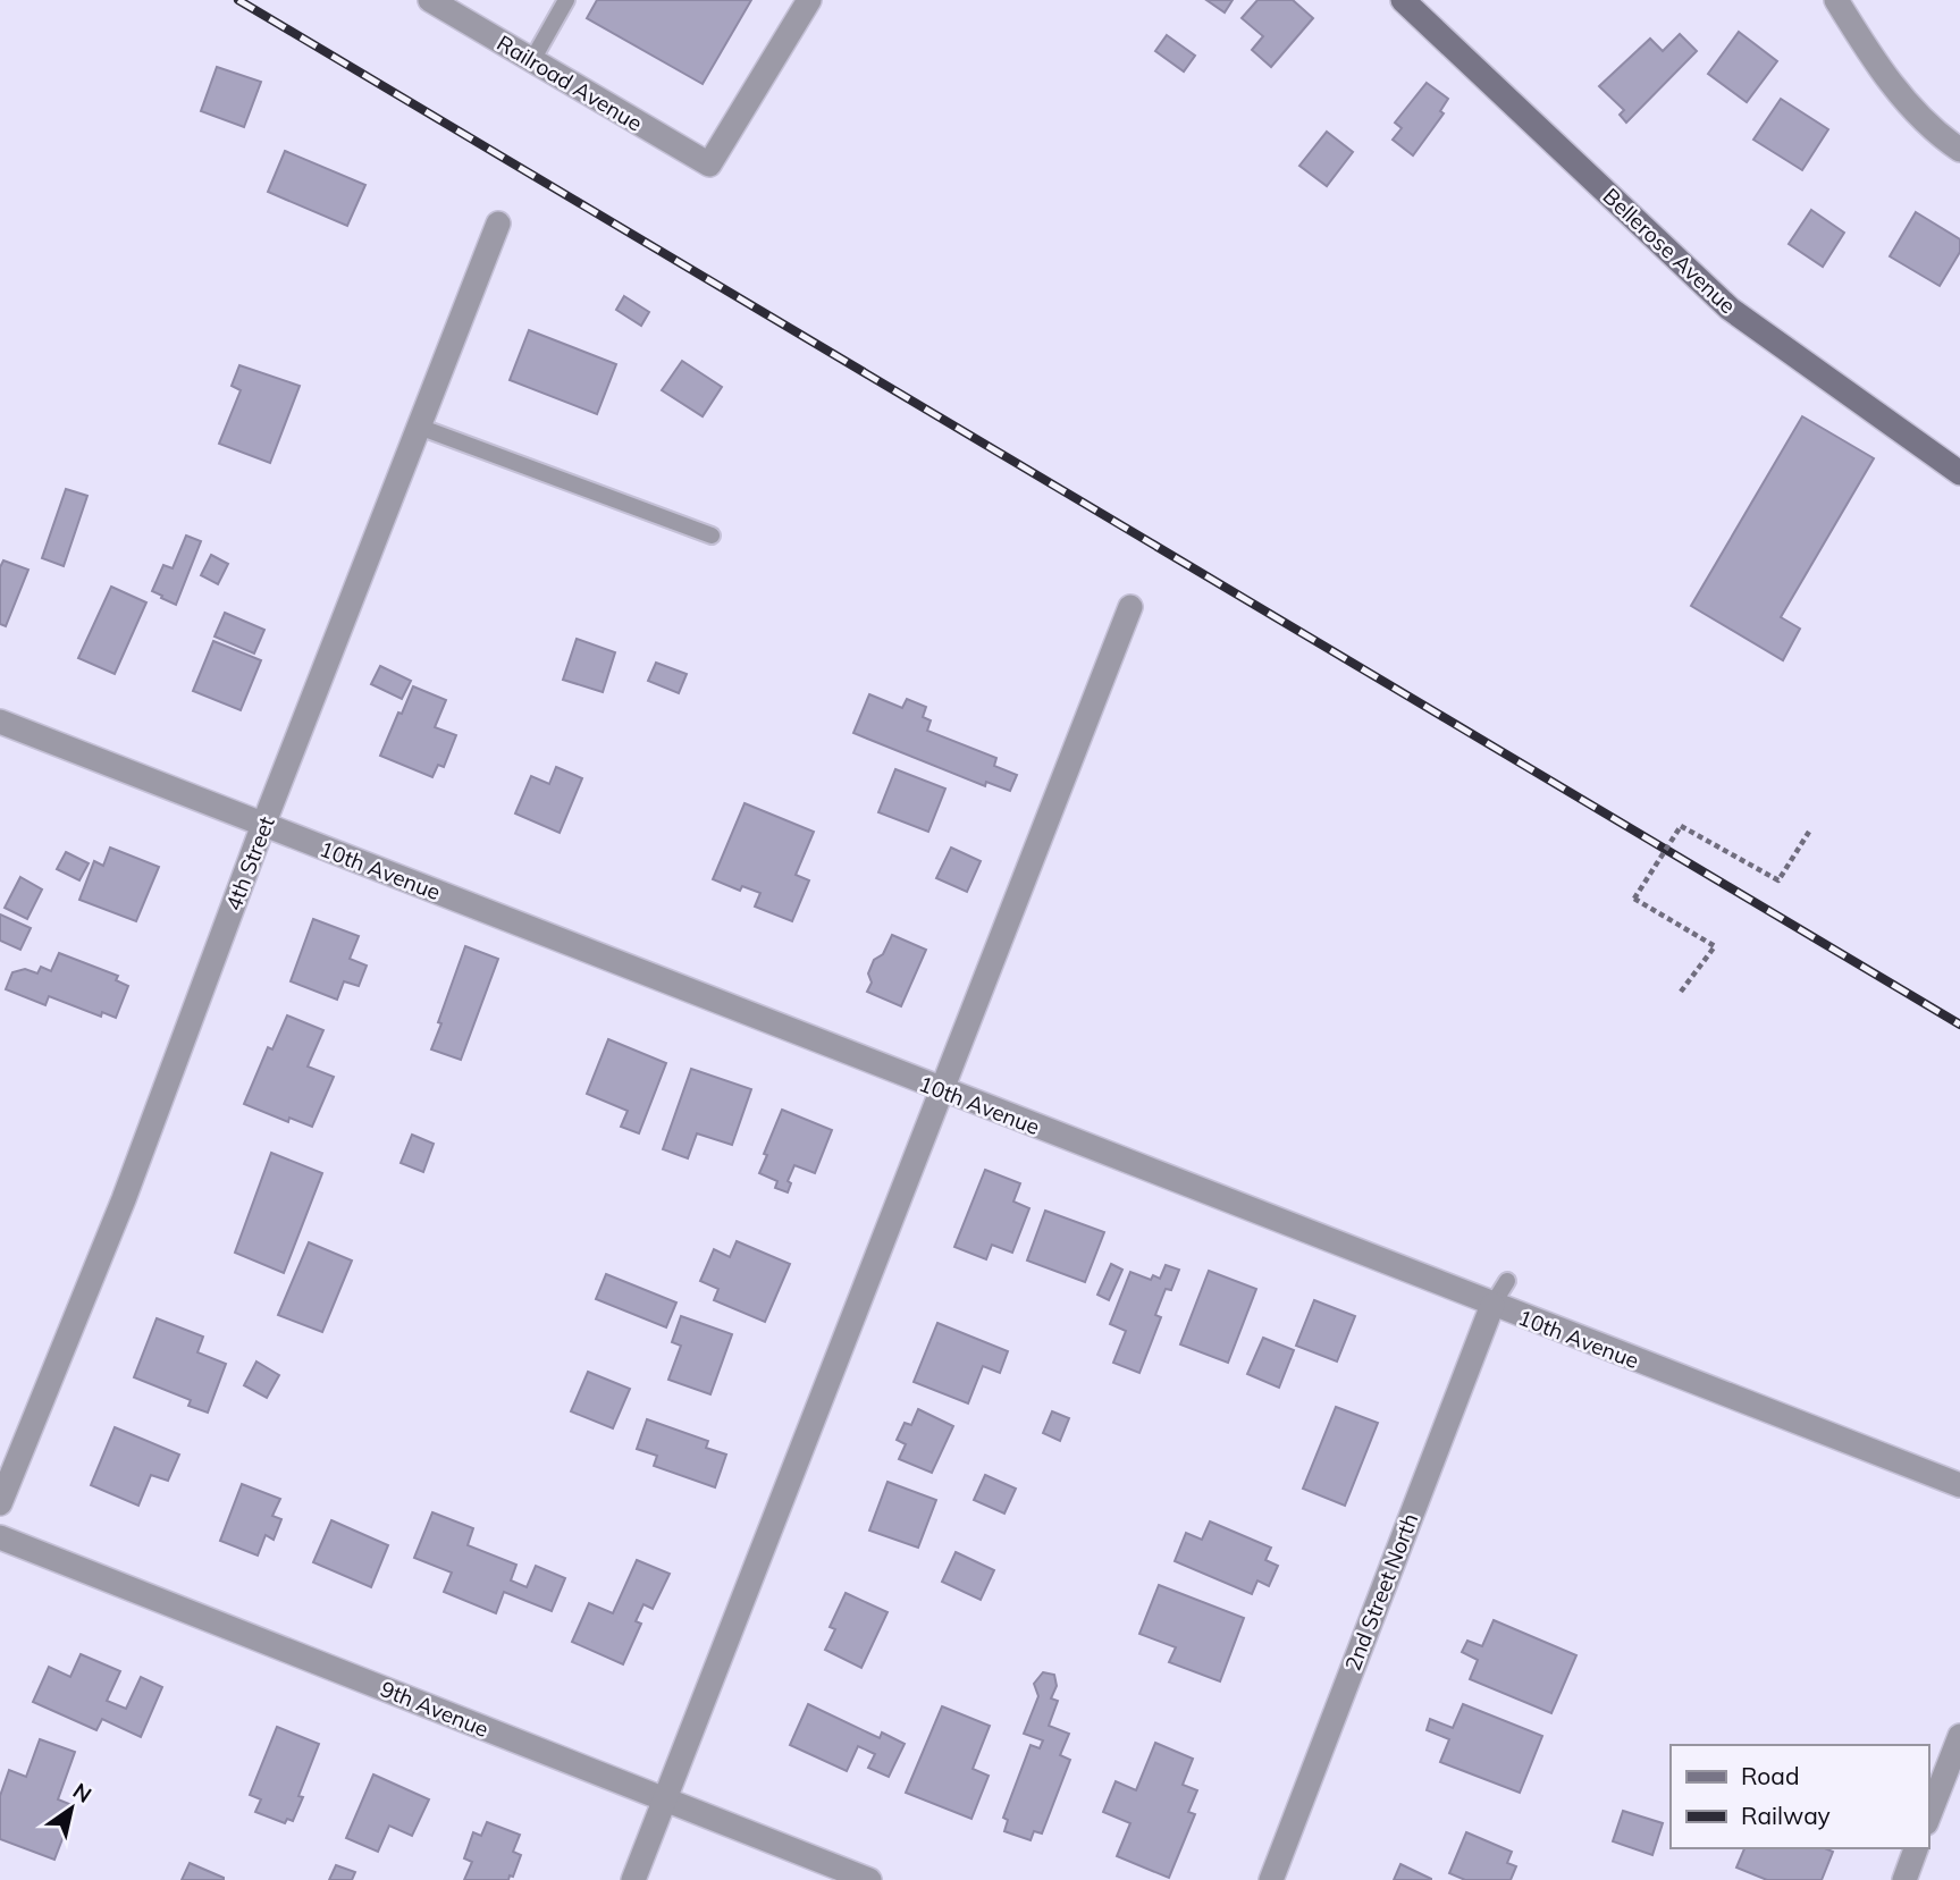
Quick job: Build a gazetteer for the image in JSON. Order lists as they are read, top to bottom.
{
  "streets": {
    "street": [
      "Railroad Avenue",
      "Bellerose Avenue",
      "4th Street",
      "10th Avenue",
      "2nd Street North",
      "9th Avenue"
    ]
  },
  "crossings": [
    ["4th Street", "10th Avenue"],
    ["10th Avenue", "2nd Street North"]
  ],
  "legend": ["Road", "Railway"],
  "north": "top right"
}
